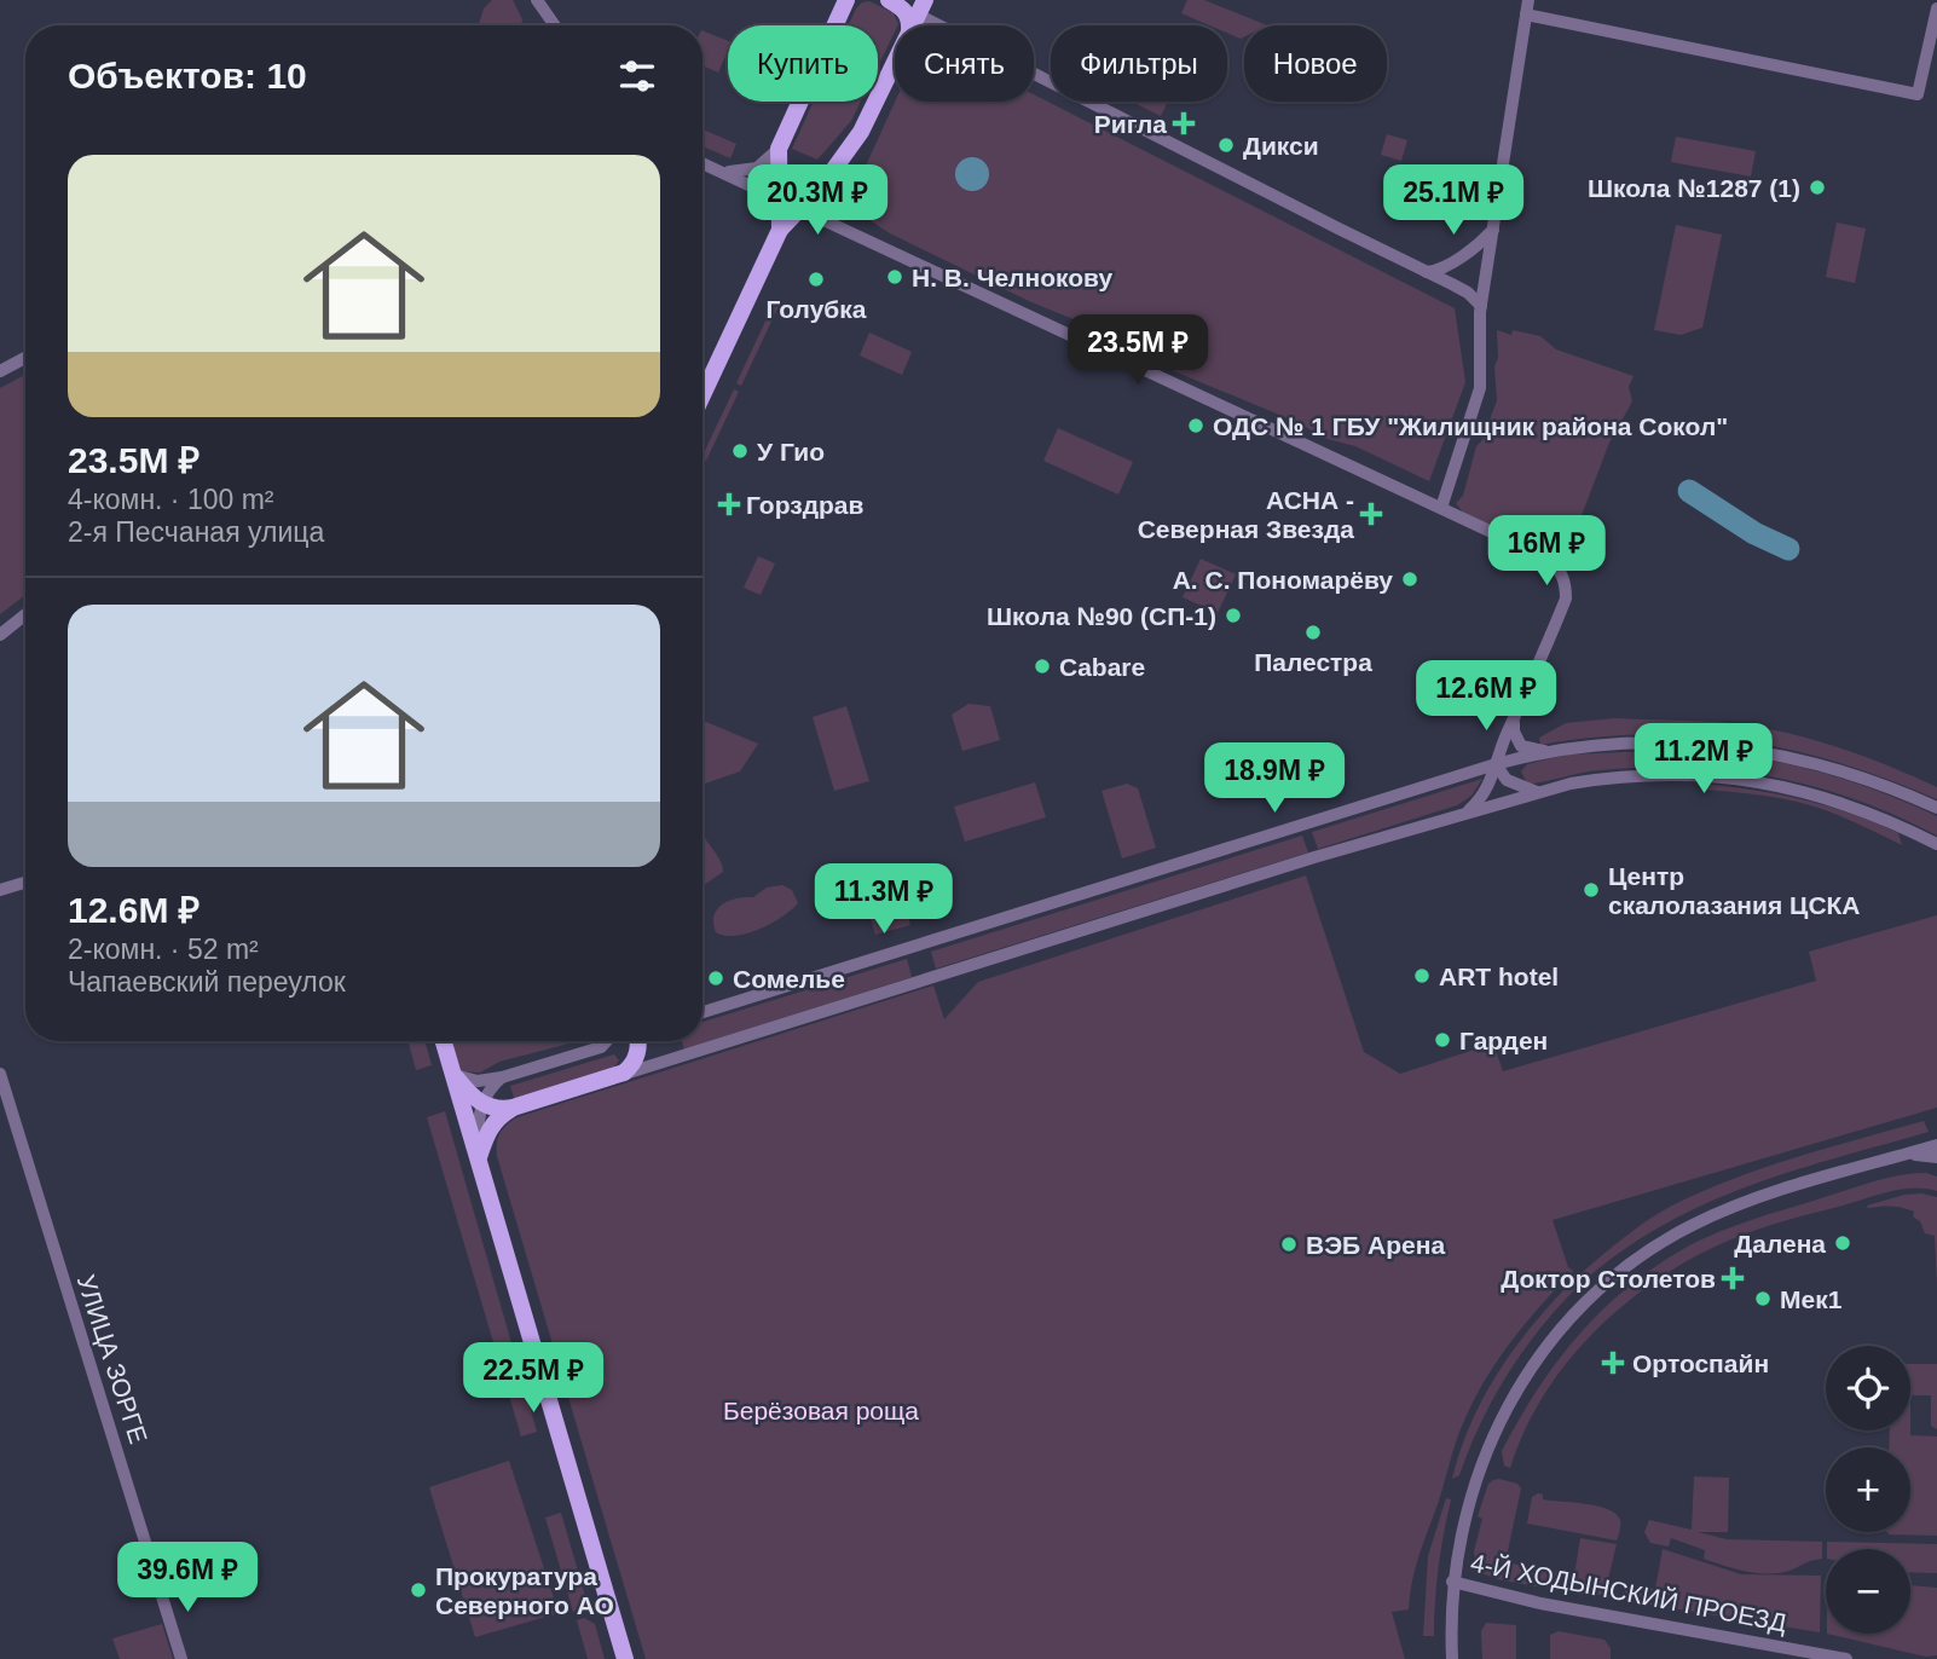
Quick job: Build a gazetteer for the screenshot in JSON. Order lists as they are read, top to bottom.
{
  "streets": {
    "street": ["УЛИЦА ЗОРГЕ", "4-Й ХОДЫНСКИЙ ПРОЕЗД"]
  },
  "parks": ["Берёзовая роща"],
  "places": {
    "health": [
      "Ригла",
      "Горздрав",
      "АСНА - Северная Звезда",
      "Доктор Столетов",
      "Ортоспайн"
    ],
    "other": [
      "Дикси",
      "Школа №1287 (1)",
      "Н. В. Челнокову",
      "Голубка",
      "ОДС № 1 ГБУ \"Жилищник района Сокол\"",
      "У Гио",
      "А. С. Пономарёву",
      "Школа №90 (СП-1)",
      "Палестра",
      "Cabare",
      "Центр скалолазания ЦСКА",
      "ART hotel",
      "Сомелье",
      "Гарден",
      "Далена",
      "ВЭБ Арена",
      "Мек1",
      "Прокуратура Северного АО"
    ]
  },
  "page": {
    "chip": [
      "Купить",
      "Снять",
      "Фильтры",
      "Новое"
    ],
    "heading": "Объектов: 10",
    "list": [
      {
        "name": "23.5M ₽",
        "note": "4-комн. · 100 m² · 2-я Песчаная улица"
      },
      {
        "name": "12.6M ₽",
        "note": "2-комн. · 52 m² · Чапаевский переулок"
      }
    ],
    "price": [
      "20.3M ₽",
      "25.1M ₽",
      "23.5M ₽",
      "16M ₽",
      "12.6M ₽",
      "11.2M ₽",
      "18.9M ₽",
      "11.3M ₽",
      "22.5M ₽",
      "39.6M ₽"
    ],
    "map_buttons": ["+", "−"]
  }
}
